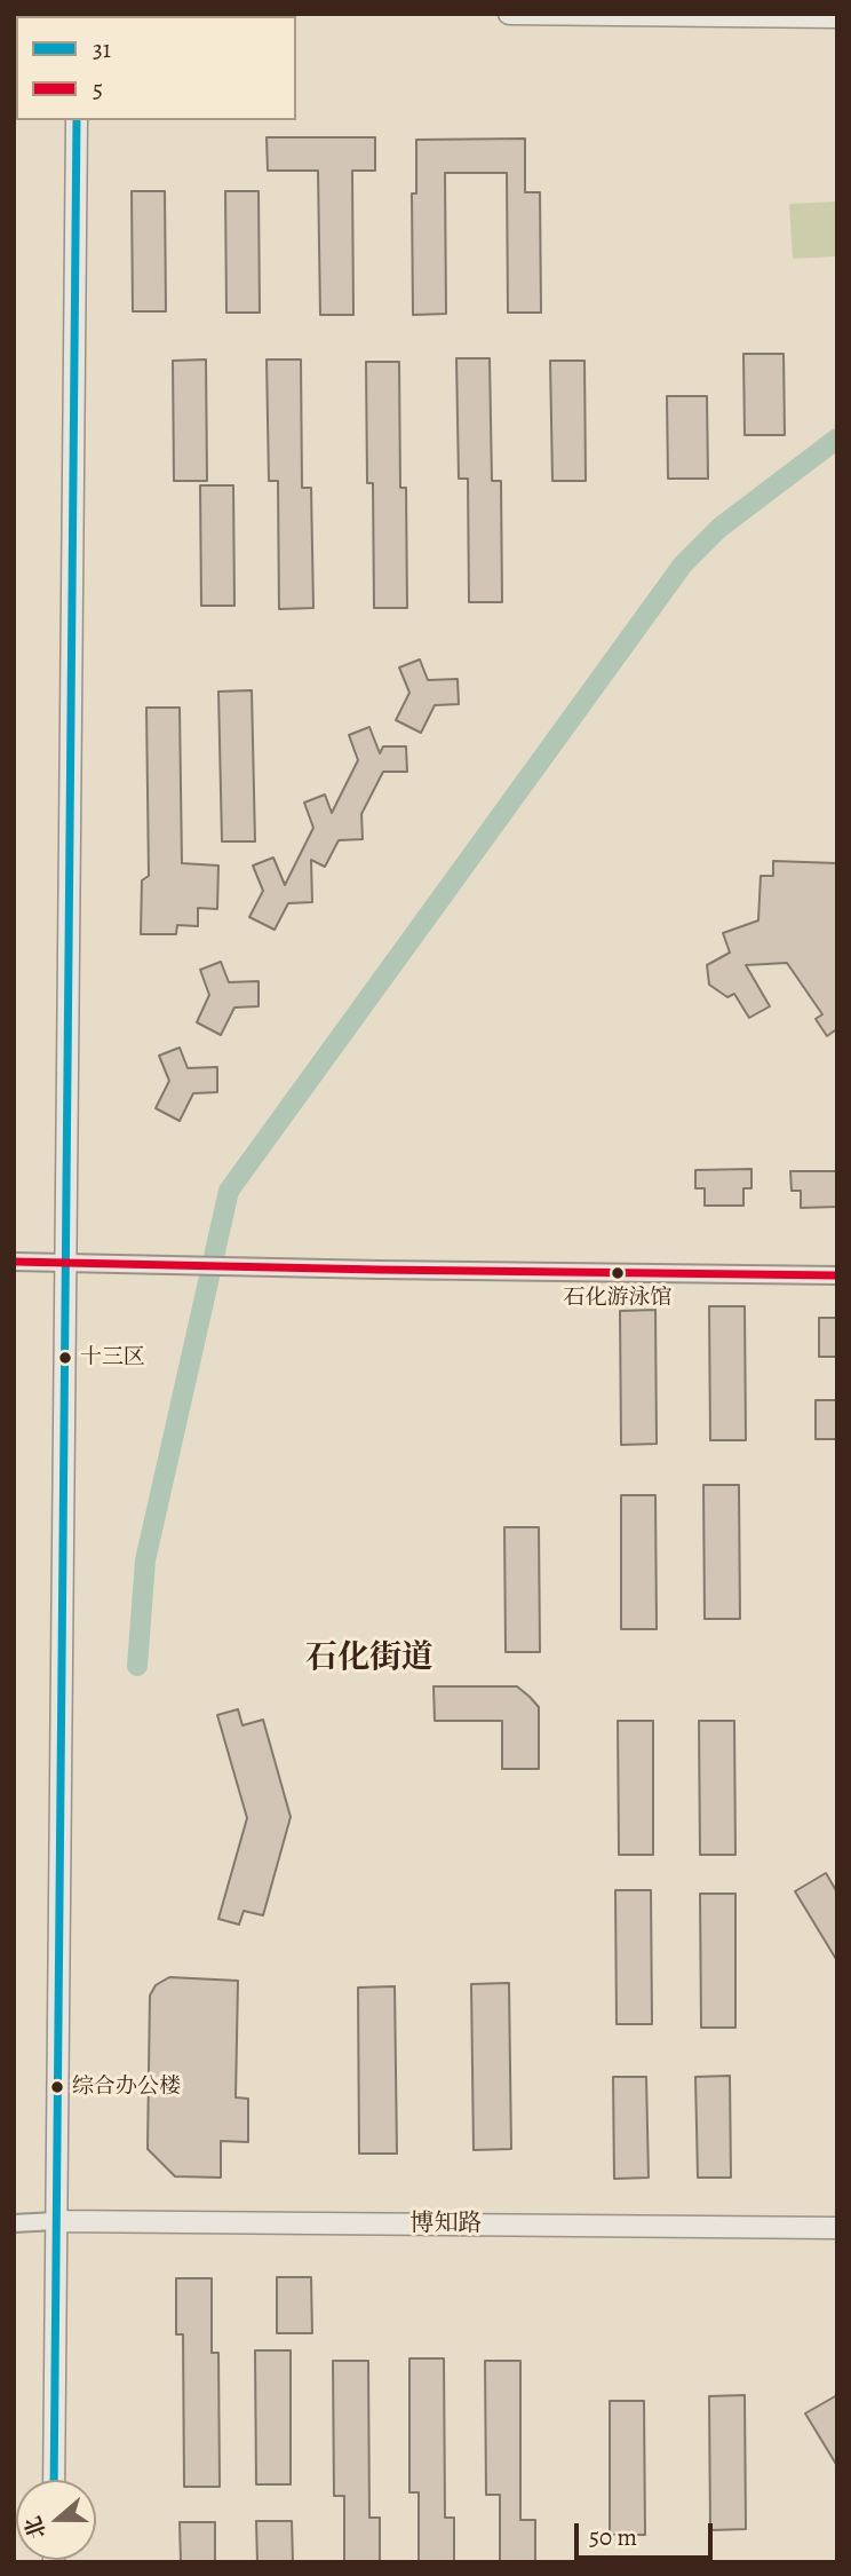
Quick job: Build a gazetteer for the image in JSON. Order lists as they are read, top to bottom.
{
  "streets": {
    "street": ["博知路"]
  },
  "districts": ["石化街道"],
  "places": ["石化游泳馆", "十三区", "综合办公楼"],
  "lines": ["transit line 31", "transit line 5"],
  "legend": ["31", "5"],
  "scale_bar": "50 m",
  "north": "left"
}
